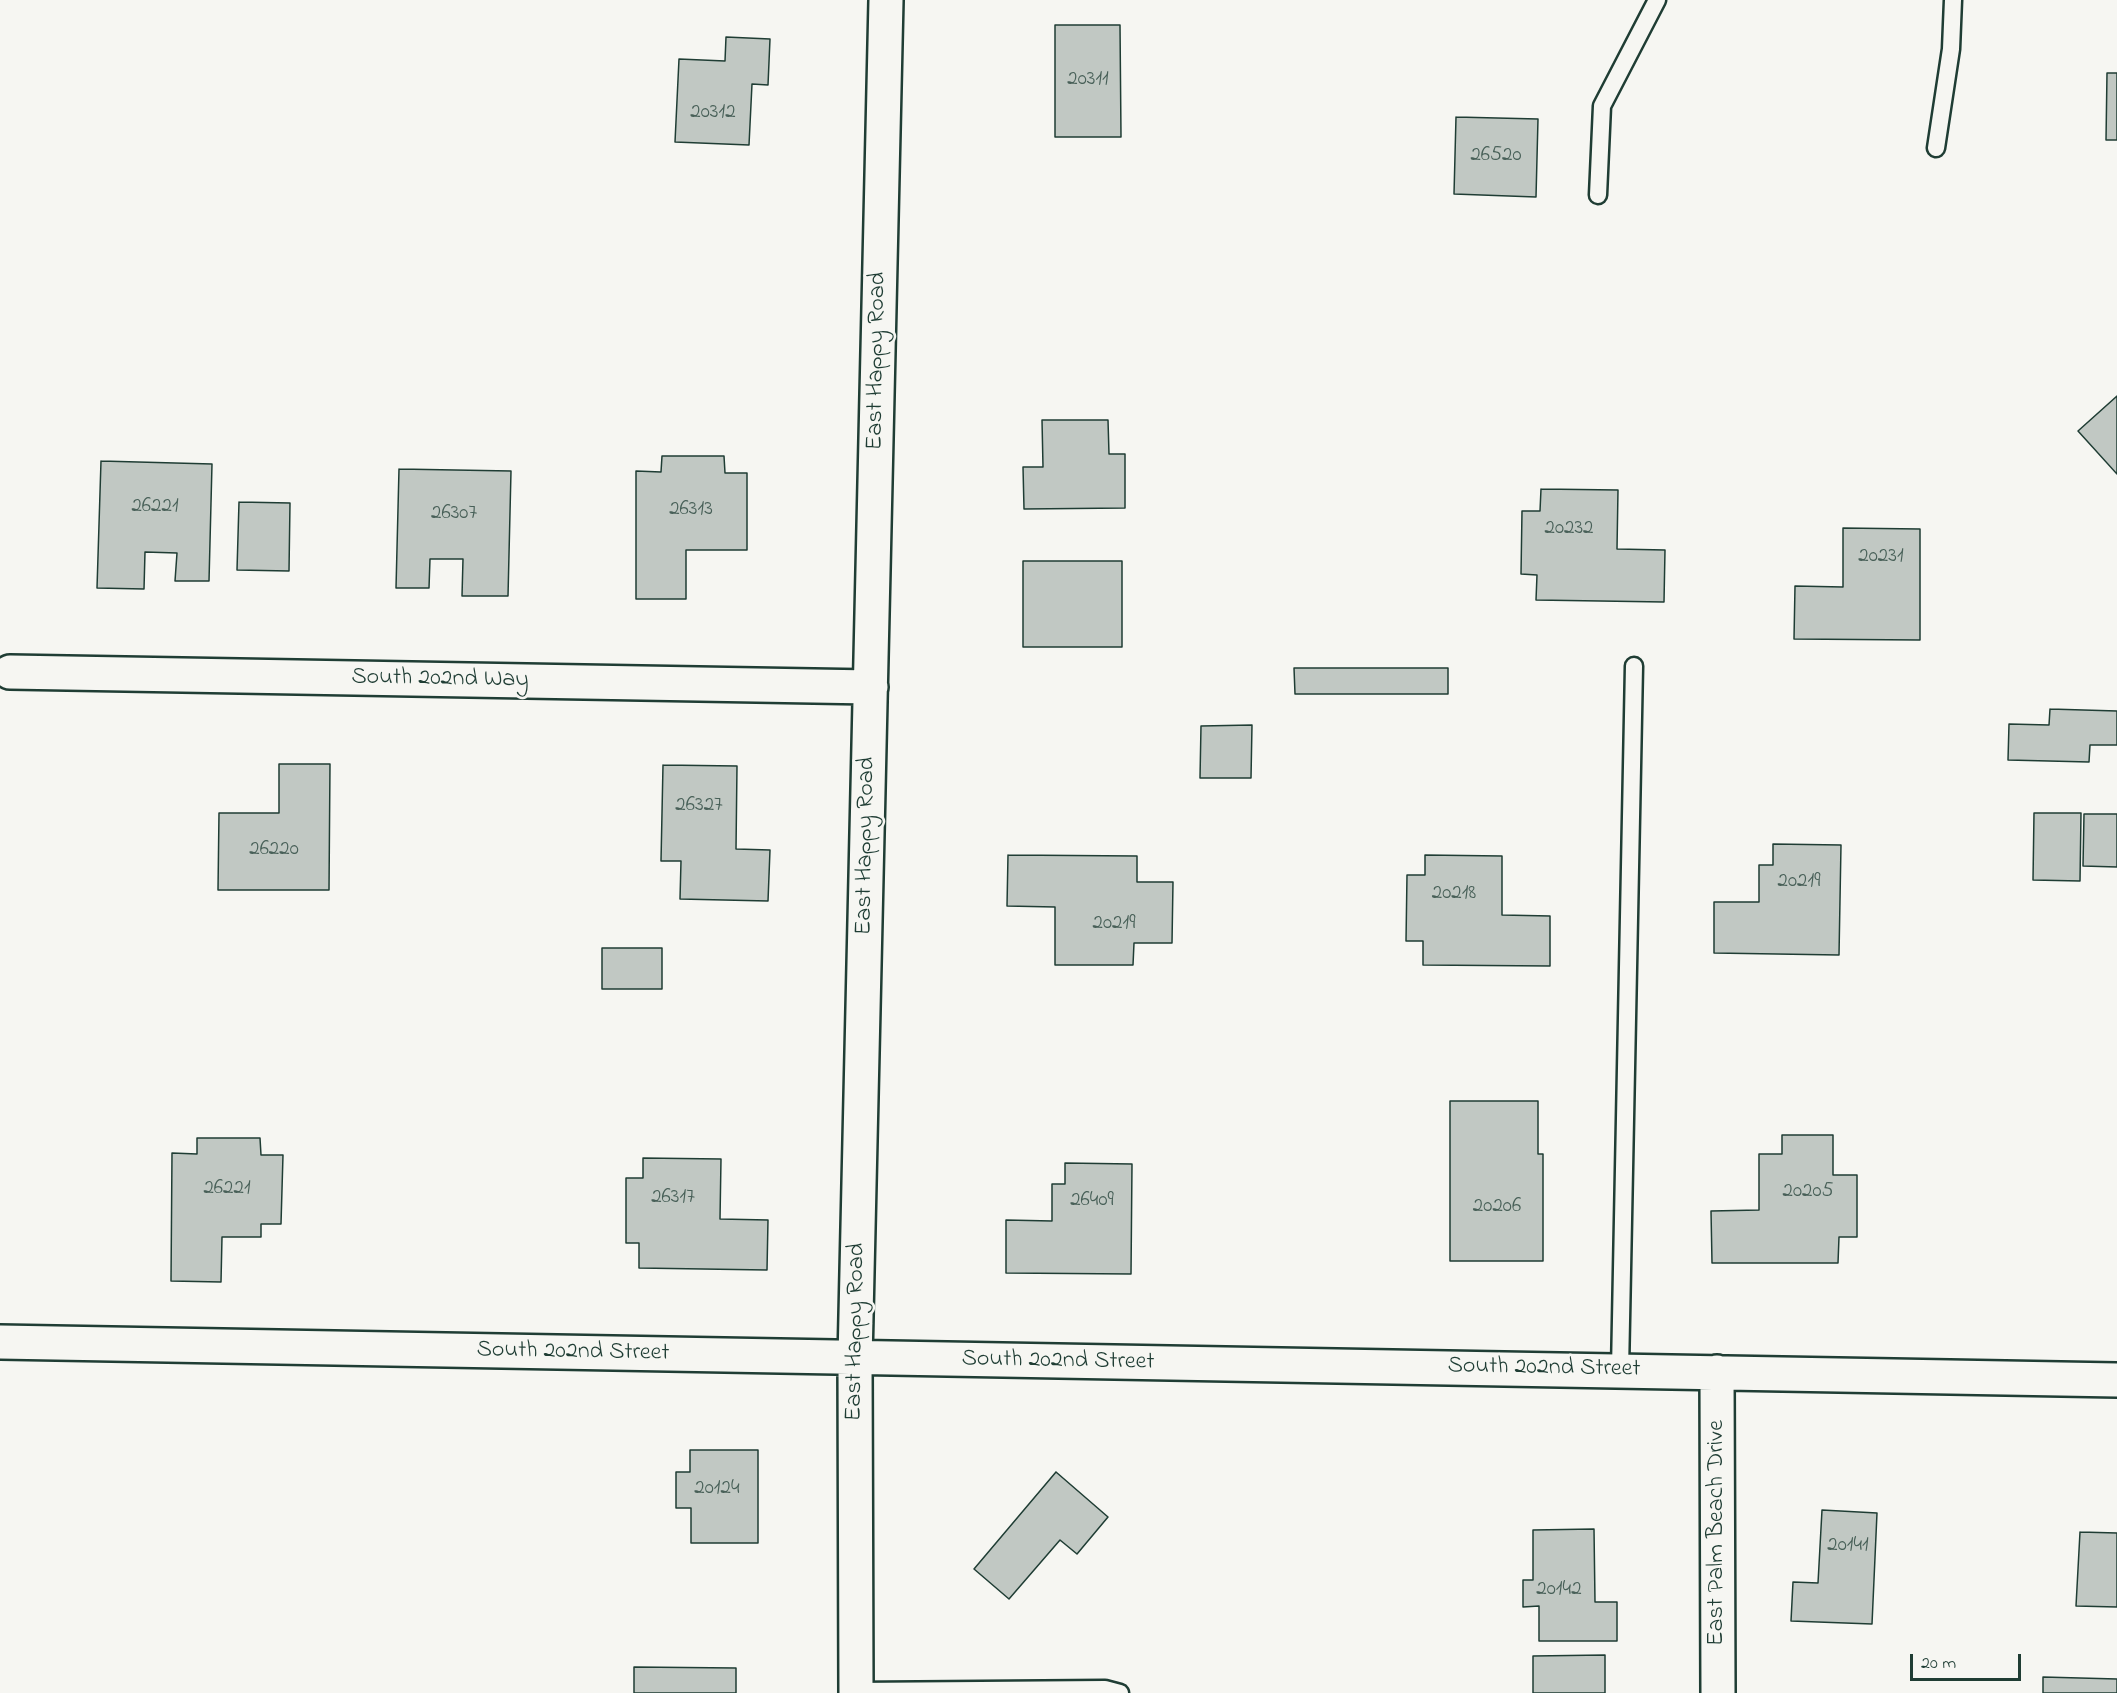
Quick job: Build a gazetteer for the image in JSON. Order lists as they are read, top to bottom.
{
  "streets": {
    "street": [
      "East Happy Road",
      "South 202nd Way",
      "South 202nd Street",
      "East Palm Beach Drive"
    ]
  },
  "crossings": [
    ["East Happy Road", "South 202nd Way"],
    ["East Happy Road", "South 202nd Street"],
    ["South 202nd Street", "East Palm Beach Drive"]
  ],
  "house_numbers": [
    "20311",
    "20312",
    "26520",
    "26221",
    "26313",
    "26307",
    "20232",
    "20231",
    "26327",
    "26220",
    "20219",
    "20218",
    "20219",
    "26221",
    "20205",
    "26317",
    "26409",
    "20206",
    "20124",
    "20141",
    "20142"
  ],
  "scale_bar": "20 m"
}
